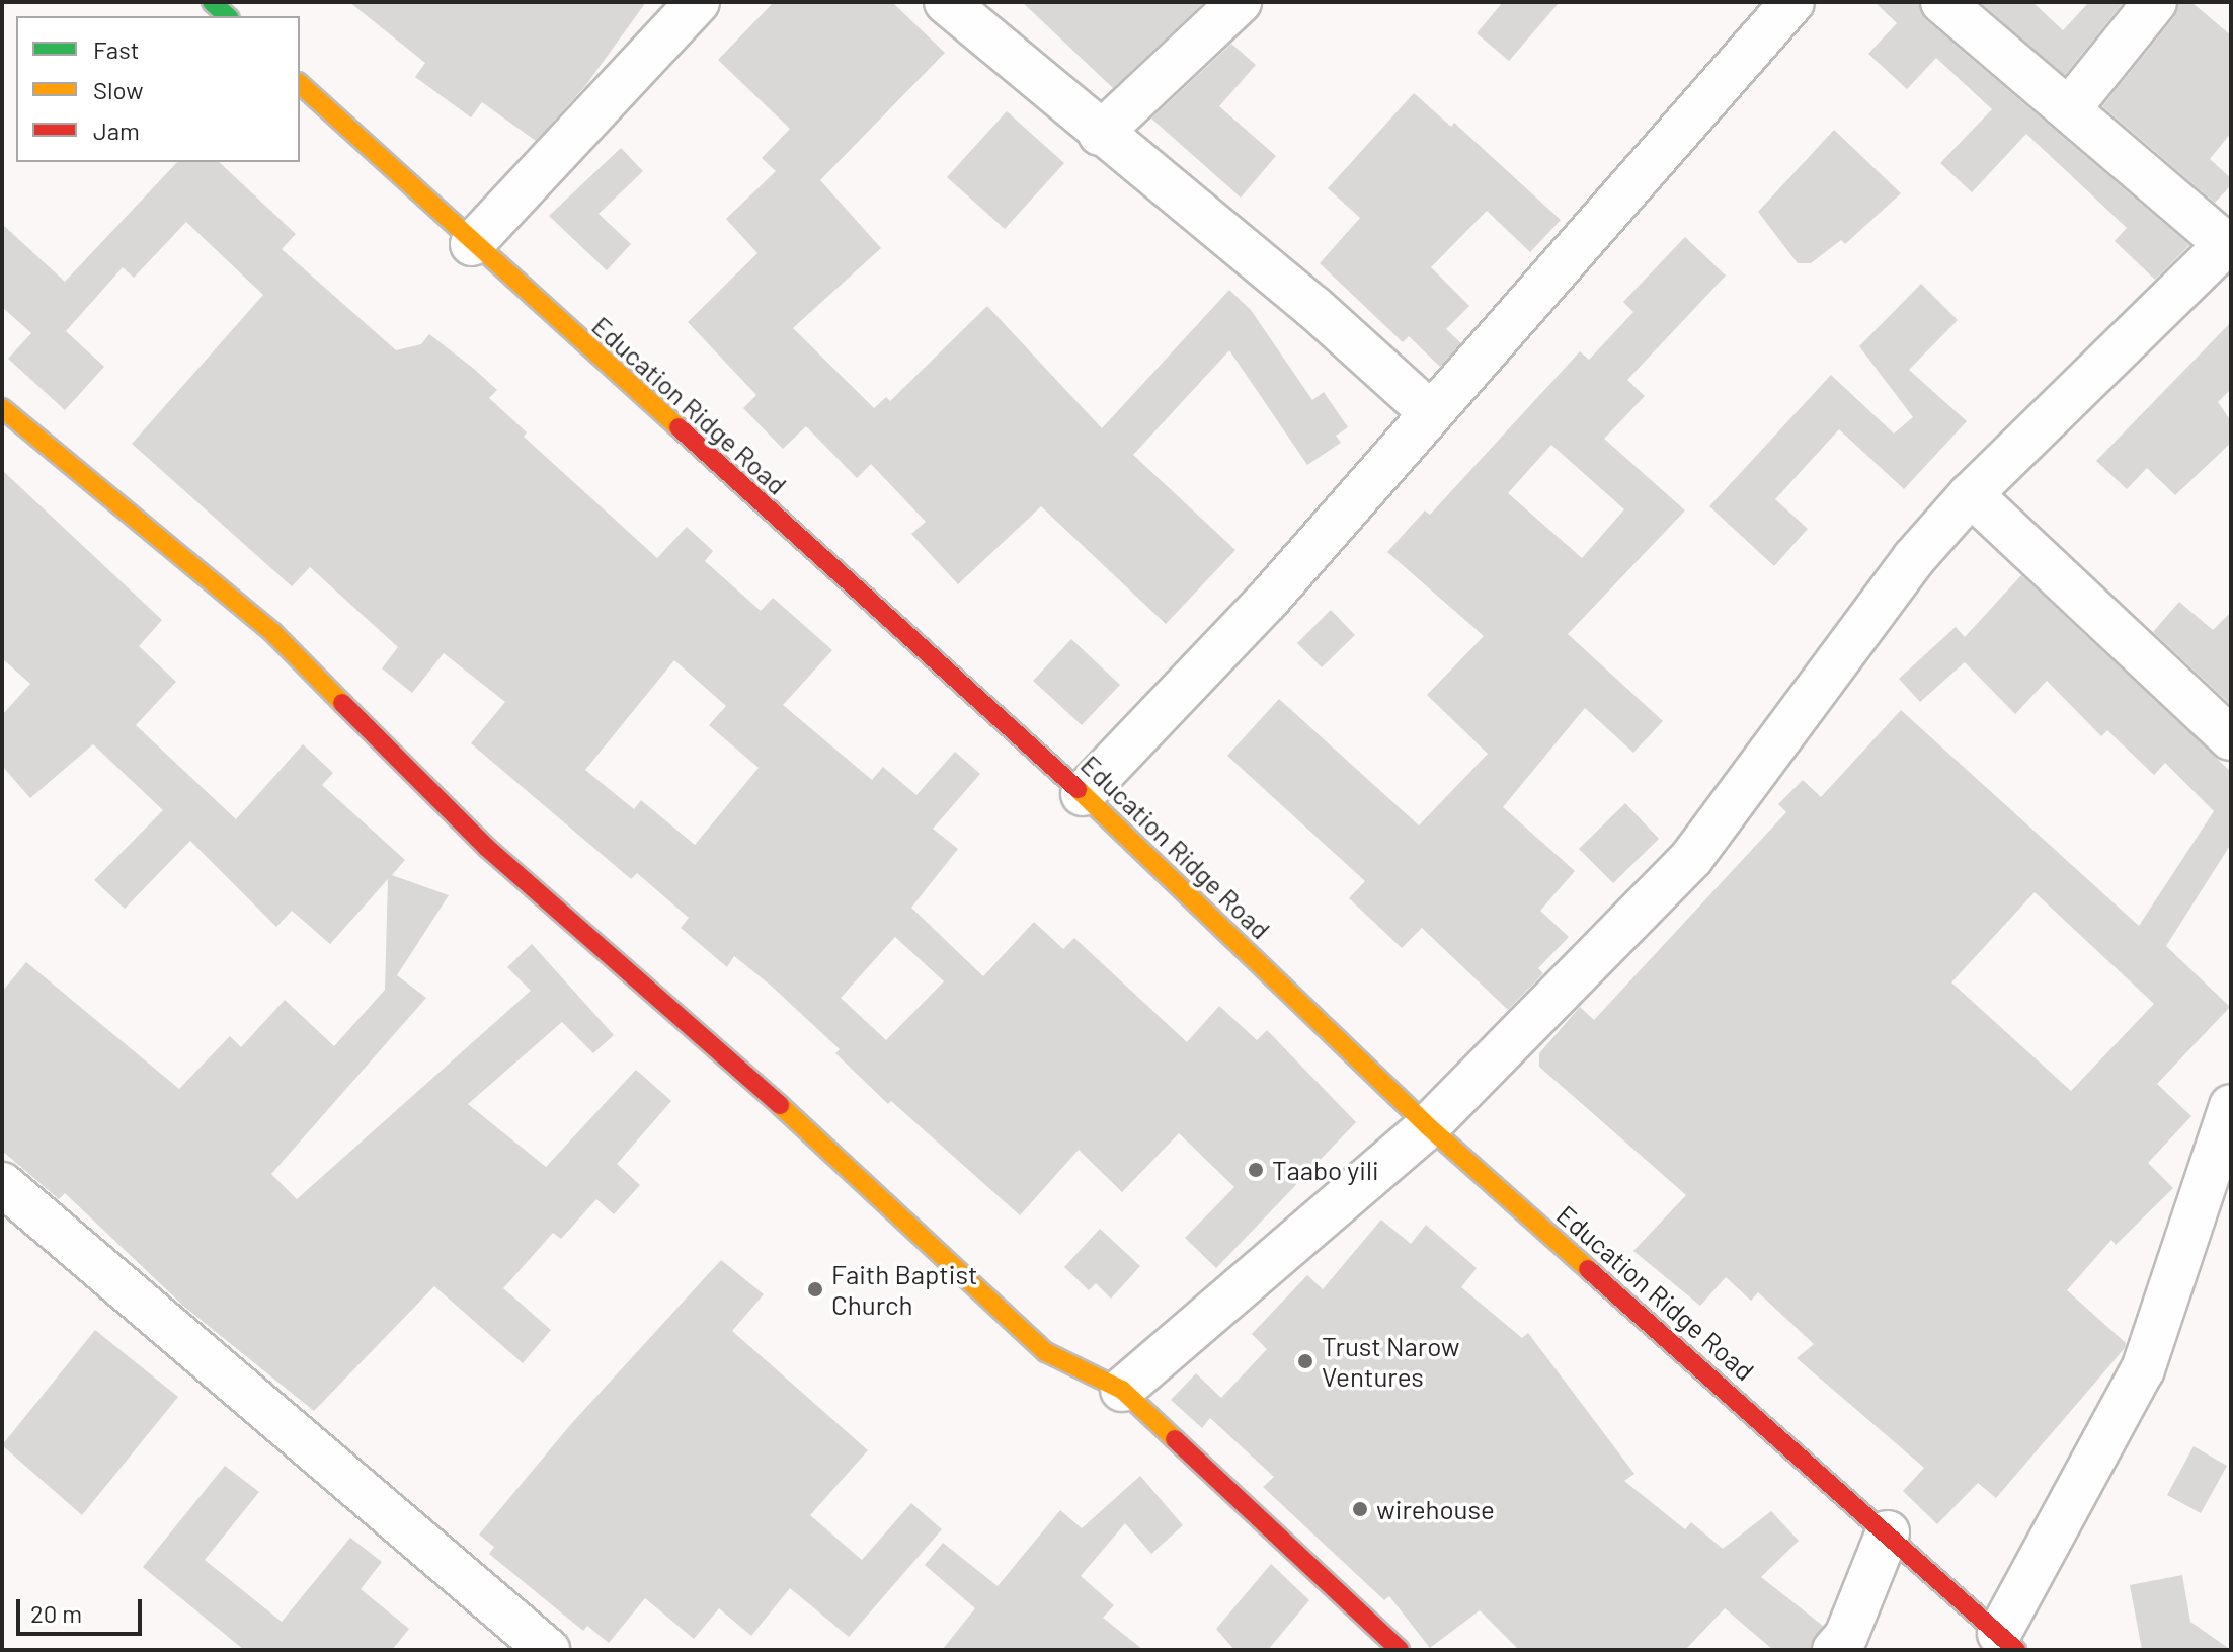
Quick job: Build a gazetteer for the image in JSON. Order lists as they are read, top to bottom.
{
  "streets": {
    "main road": ["Education Ridge Road"]
  },
  "places": [
    "Taabo yili",
    "Faith Baptist Church",
    "Trust Narow Ventures",
    "wirehouse"
  ],
  "legend": ["Fast", "Slow", "Jam"],
  "scale_bar": "20 m"
}
